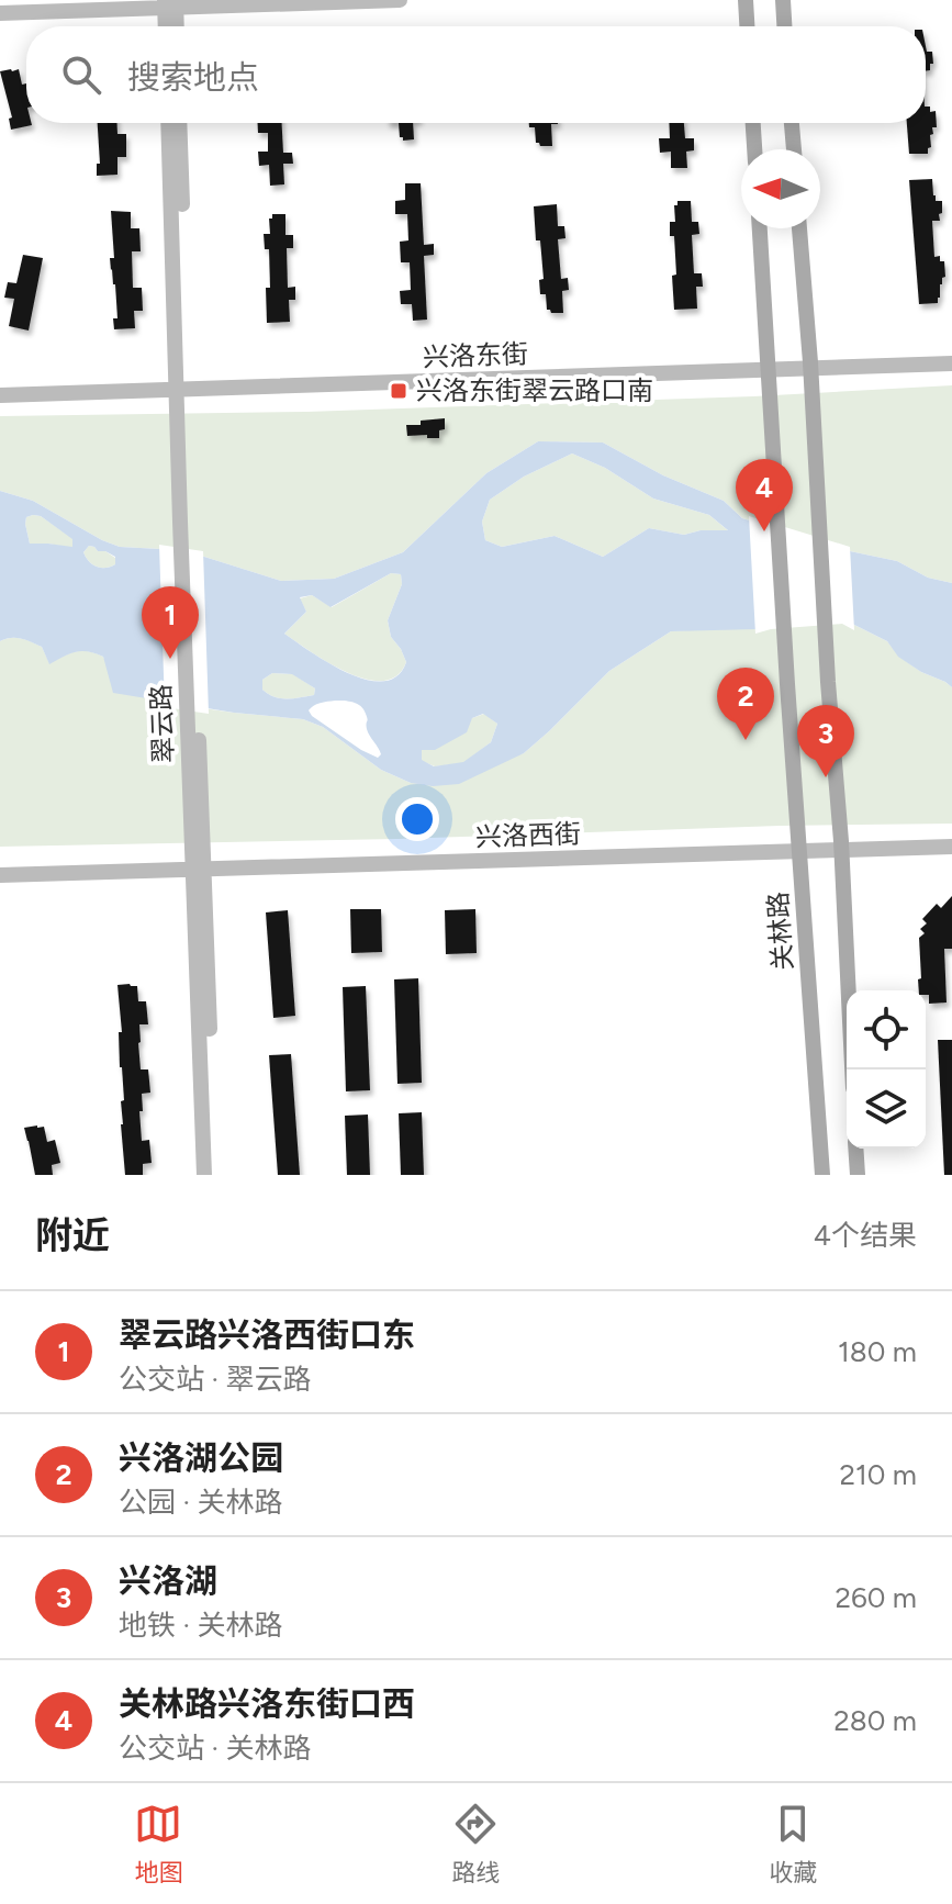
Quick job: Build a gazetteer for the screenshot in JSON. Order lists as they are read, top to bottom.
{
  "streets": {
    "main road": ["关林路"],
    "street": ["兴洛东街", "翠云路", "兴洛西街"]
  },
  "crossings": [
    ["兴洛东街", "翠云路"],
    ["兴洛东街", "关林路"],
    ["翠云路", "兴洛西街"],
    ["兴洛西街", "关林路"]
  ],
  "places": {
    "transit": ["兴洛东街翠云路口南"]
  },
  "north": "left",
  "page": {
    "search": "搜索地点",
    "pins": [
      "4",
      "1",
      "2",
      "3"
    ],
    "heading": ["附近", "4个结果"],
    "list": [
      {
        "mark": "1",
        "name": "翠云路兴洛西街口东",
        "note": "公交站 · 翠云路",
        "value": "180 m"
      },
      {
        "mark": "2",
        "name": "兴洛湖公园",
        "note": "公园 · 关林路",
        "value": "210 m"
      },
      {
        "mark": "3",
        "name": "兴洛湖",
        "note": "地铁 · 关林路",
        "value": "260 m"
      },
      {
        "mark": "4",
        "name": "关林路兴洛东街口西",
        "note": "公交站 · 关林路",
        "value": "280 m"
      }
    ],
    "nav": ["地图", "路线", "收藏"]
  }
}
